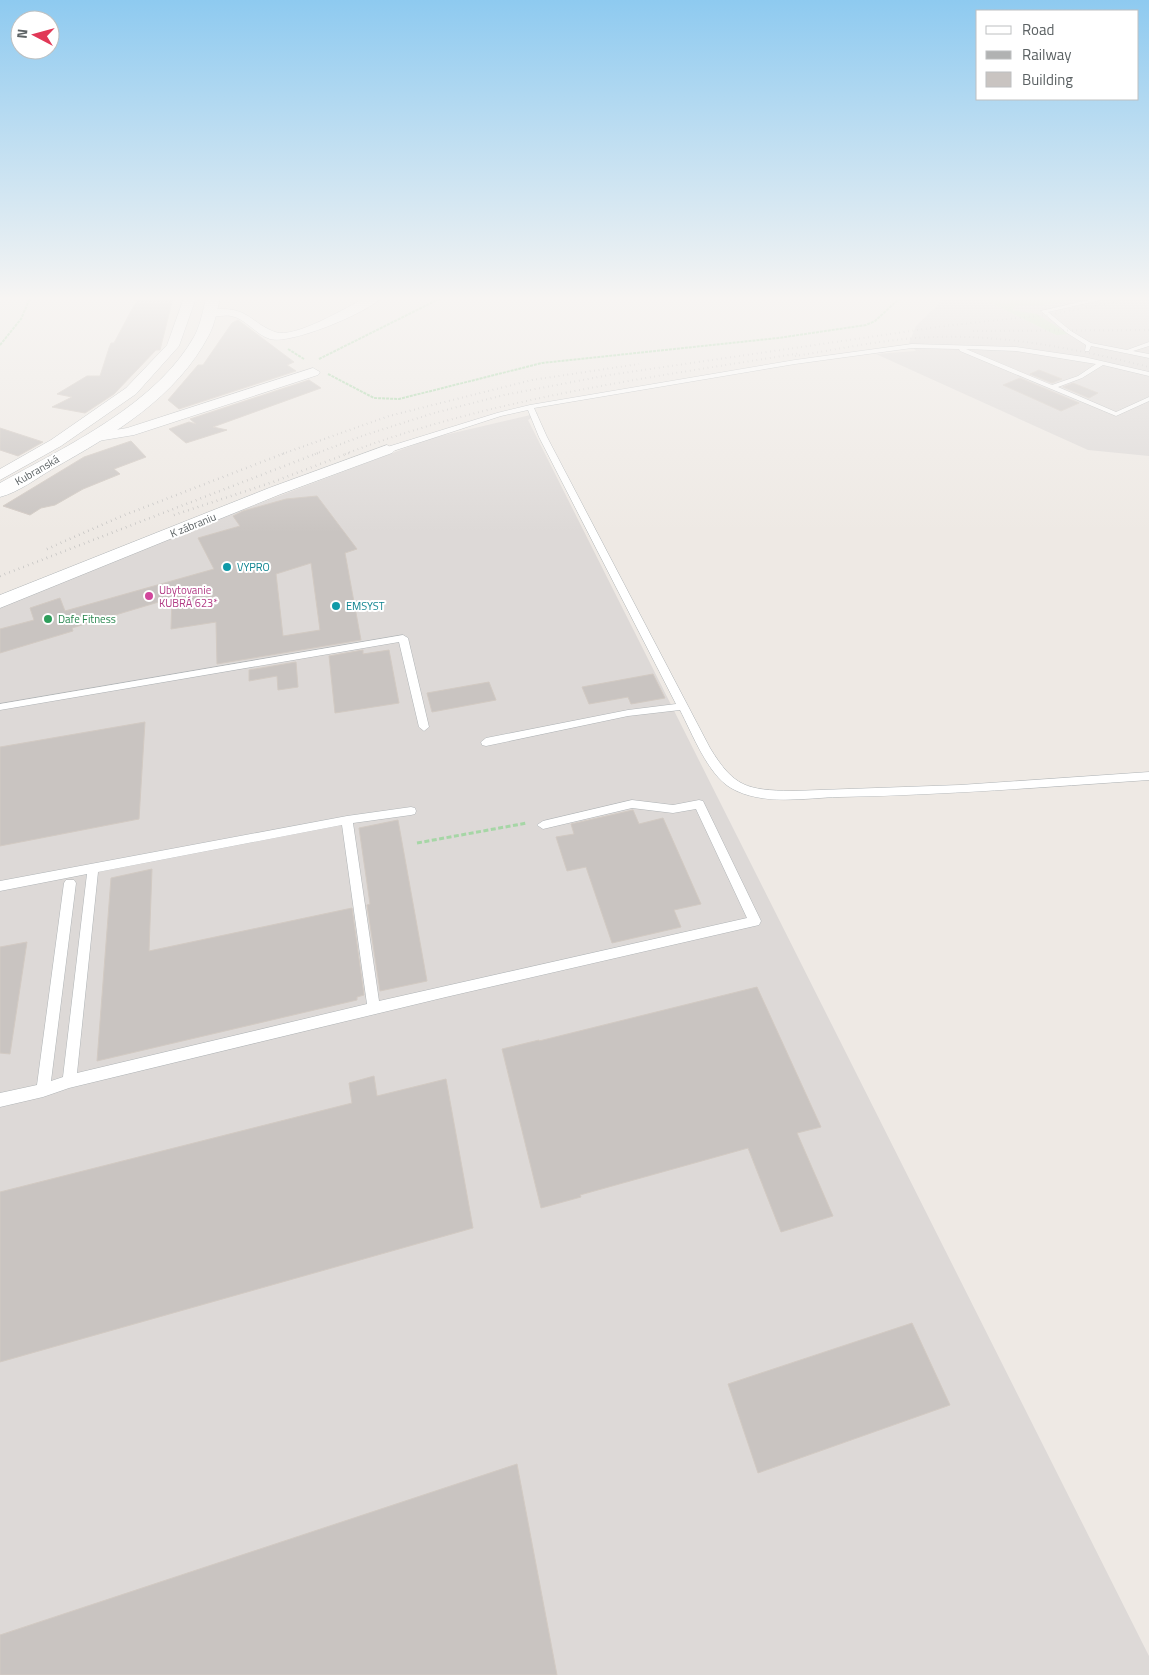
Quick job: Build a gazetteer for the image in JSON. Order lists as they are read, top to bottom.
{
  "streets": {
    "street": ["Kubranská", "K zábraniu"]
  },
  "places": [
    "VYPRO",
    "Ubytovanie KUBRÁ 623*",
    "EMSYST",
    "Dafe Fitness"
  ],
  "legend": ["Road", "Railway", "Building"],
  "north": "left"
}
